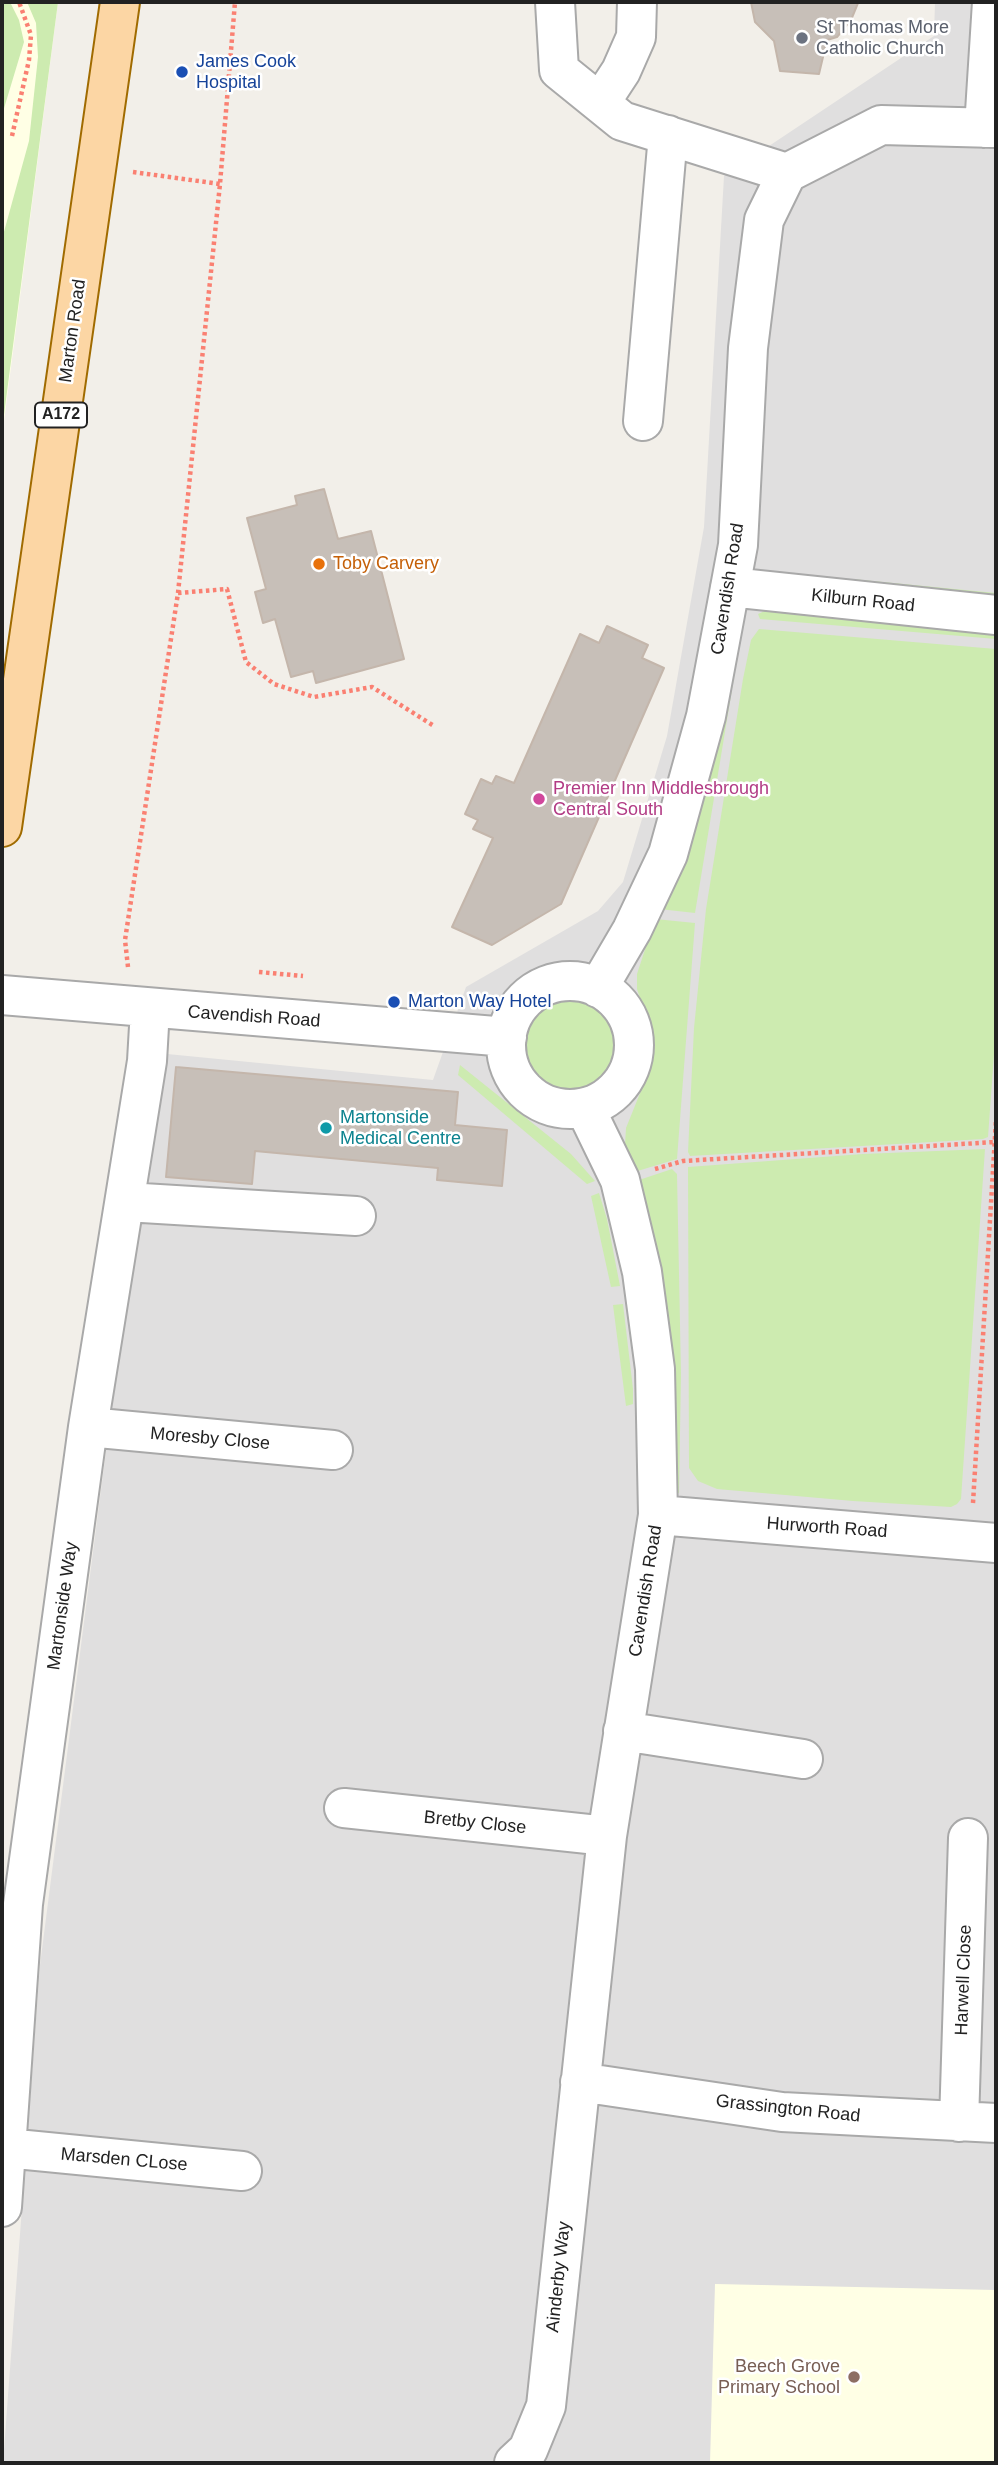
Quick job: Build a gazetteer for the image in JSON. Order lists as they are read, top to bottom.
{
  "streets": {
    "main road": ["Marton Road", "A172"],
    "street": [
      "Cavendish Road",
      "Kilburn Road",
      "Moresby Close",
      "Hurworth Road",
      "Martonside Way",
      "Bretby Close",
      "Harwell Close",
      "Grassington Road",
      "Marsden CLose",
      "Ainderby Way"
    ]
  },
  "crossings": [
    ["Cavendish Road", "Kilburn Road"],
    ["Cavendish Road", "Hurworth Road"],
    ["Cavendish Road", "Martonside Way"],
    ["Cavendish Road", "Bretby Close"],
    ["Cavendish Road", "Grassington Road"],
    ["Cavendish Road", "Ainderby Way"],
    ["Moresby Close", "Martonside Way"],
    ["Martonside Way", "Marsden CLose"],
    ["Harwell Close", "Grassington Road"],
    ["Grassington Road", "Ainderby Way"]
  ],
  "places": [
    "St Thomas More Catholic Church",
    "James Cook Hospital",
    "Toby Carvery",
    "Premier Inn Middlesbrough Central South",
    "Marton Way Hotel",
    "Martonside Medical Centre",
    "Beech Grove Primary School"
  ]
}
